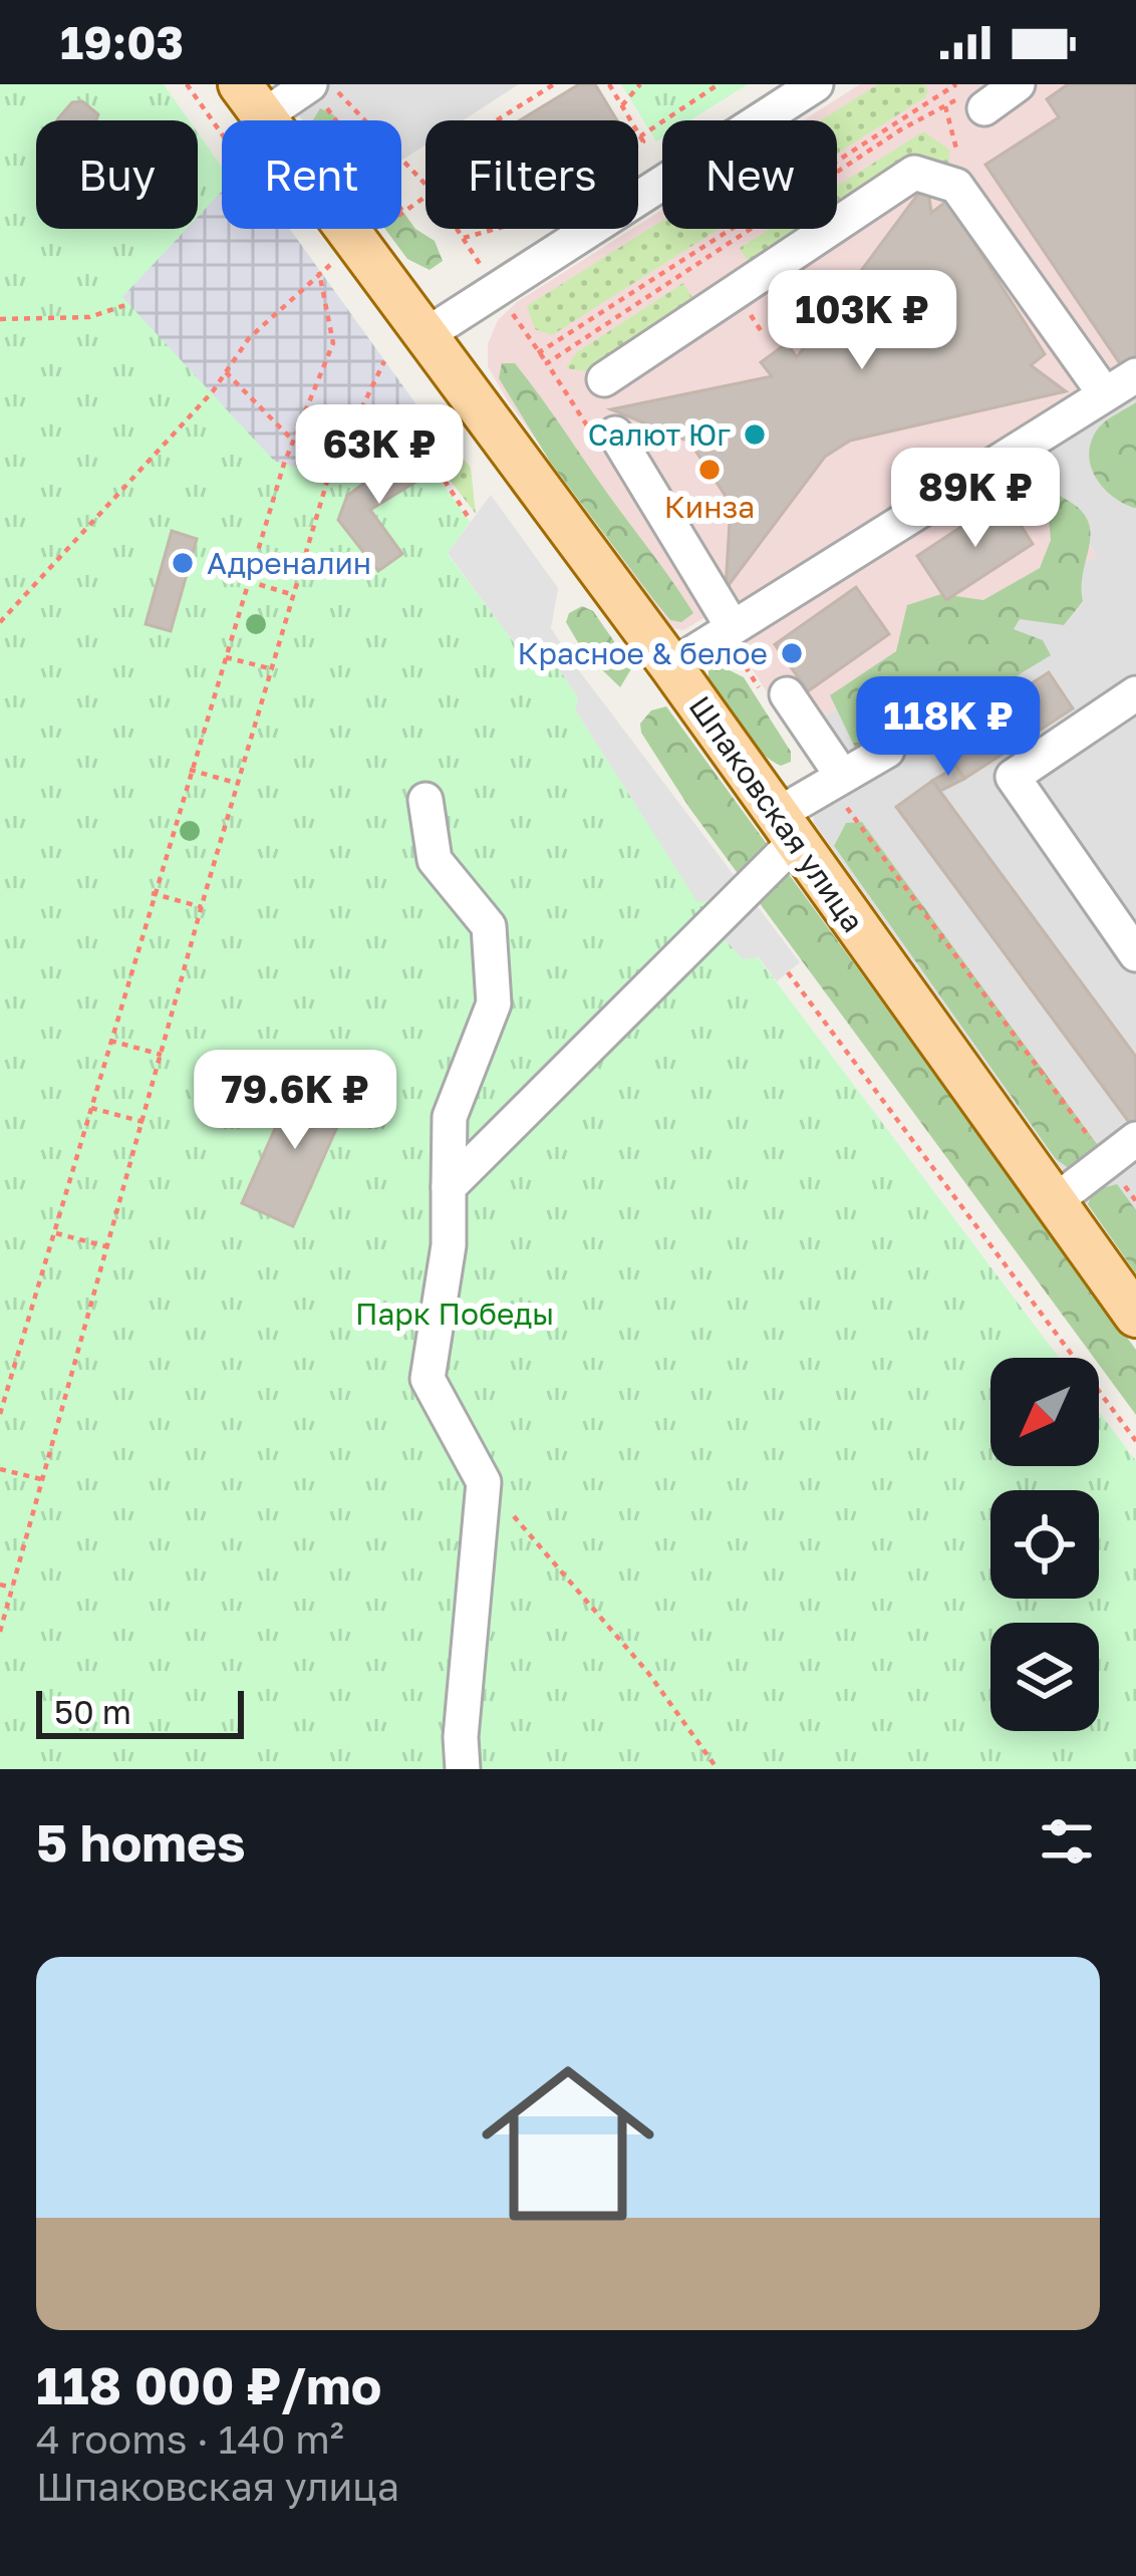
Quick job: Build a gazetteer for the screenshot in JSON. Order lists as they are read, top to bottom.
{
  "streets": {
    "main road": ["Шпаковская улица"]
  },
  "parks": ["Парк Победы"],
  "places": [
    "Салют Юг",
    "Кинза",
    "Адреналин",
    "Красное & белое"
  ],
  "scale_bar": "50 m",
  "north": "bottom left",
  "page": {
    "status": "19:03",
    "chip": [
      "Buy",
      "Rent",
      "Filters",
      "New"
    ],
    "price": [
      "103K ₽",
      "63K ₽",
      "89K ₽",
      "118K ₽",
      "79.6K ₽"
    ],
    "scale": "50 m",
    "heading": "5 homes",
    "list": [
      {
        "name": "118 000 ₽/mo",
        "note": "4 rooms · 140 m² · Шпаковская улица"
      }
    ]
  }
}
